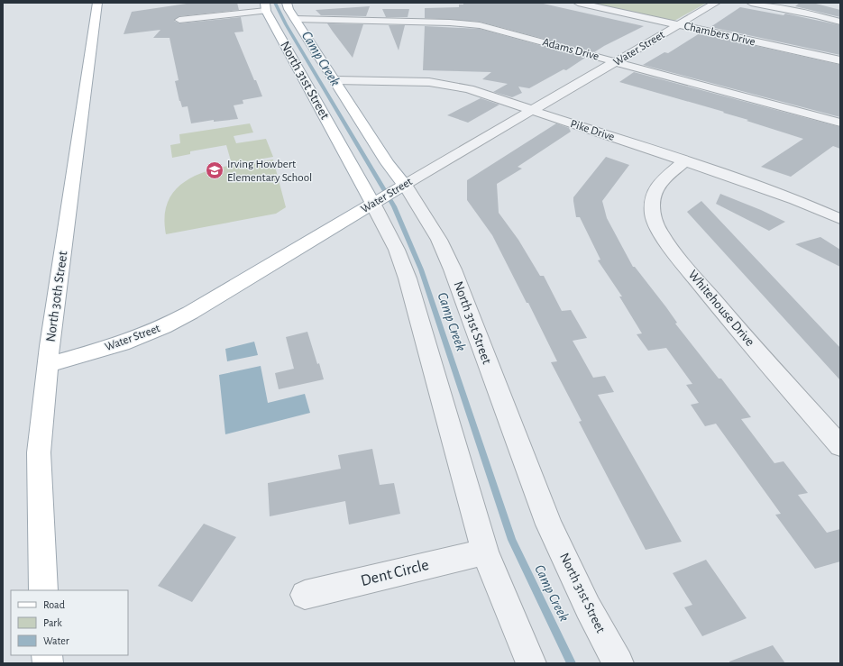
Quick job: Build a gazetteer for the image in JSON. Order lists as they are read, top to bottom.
{
  "streets": {
    "main road": ["Water Street", "North 31st Street", "North 30th Street"],
    "street": [
      "Chambers Drive",
      "Adams Drive",
      "Pike Drive",
      "Whitehouse Drive",
      "Dent Circle"
    ]
  },
  "crossings": [
    ["Chambers Drive", "Water Street"],
    ["Water Street", "Adams Drive"],
    ["Water Street", "North 31st Street"],
    ["Water Street", "Pike Drive"],
    ["Water Street", "North 30th Street"],
    ["Adams Drive", "North 31st Street"],
    ["North 31st Street", "Pike Drive"],
    ["North 31st Street", "Dent Circle"],
    ["Pike Drive", "Whitehouse Drive"]
  ],
  "water": ["Camp Creek"],
  "places": {
    "school or university": ["Irving Howbert Elementary School"]
  },
  "legend": ["Road", "Park", "Water"]
}
